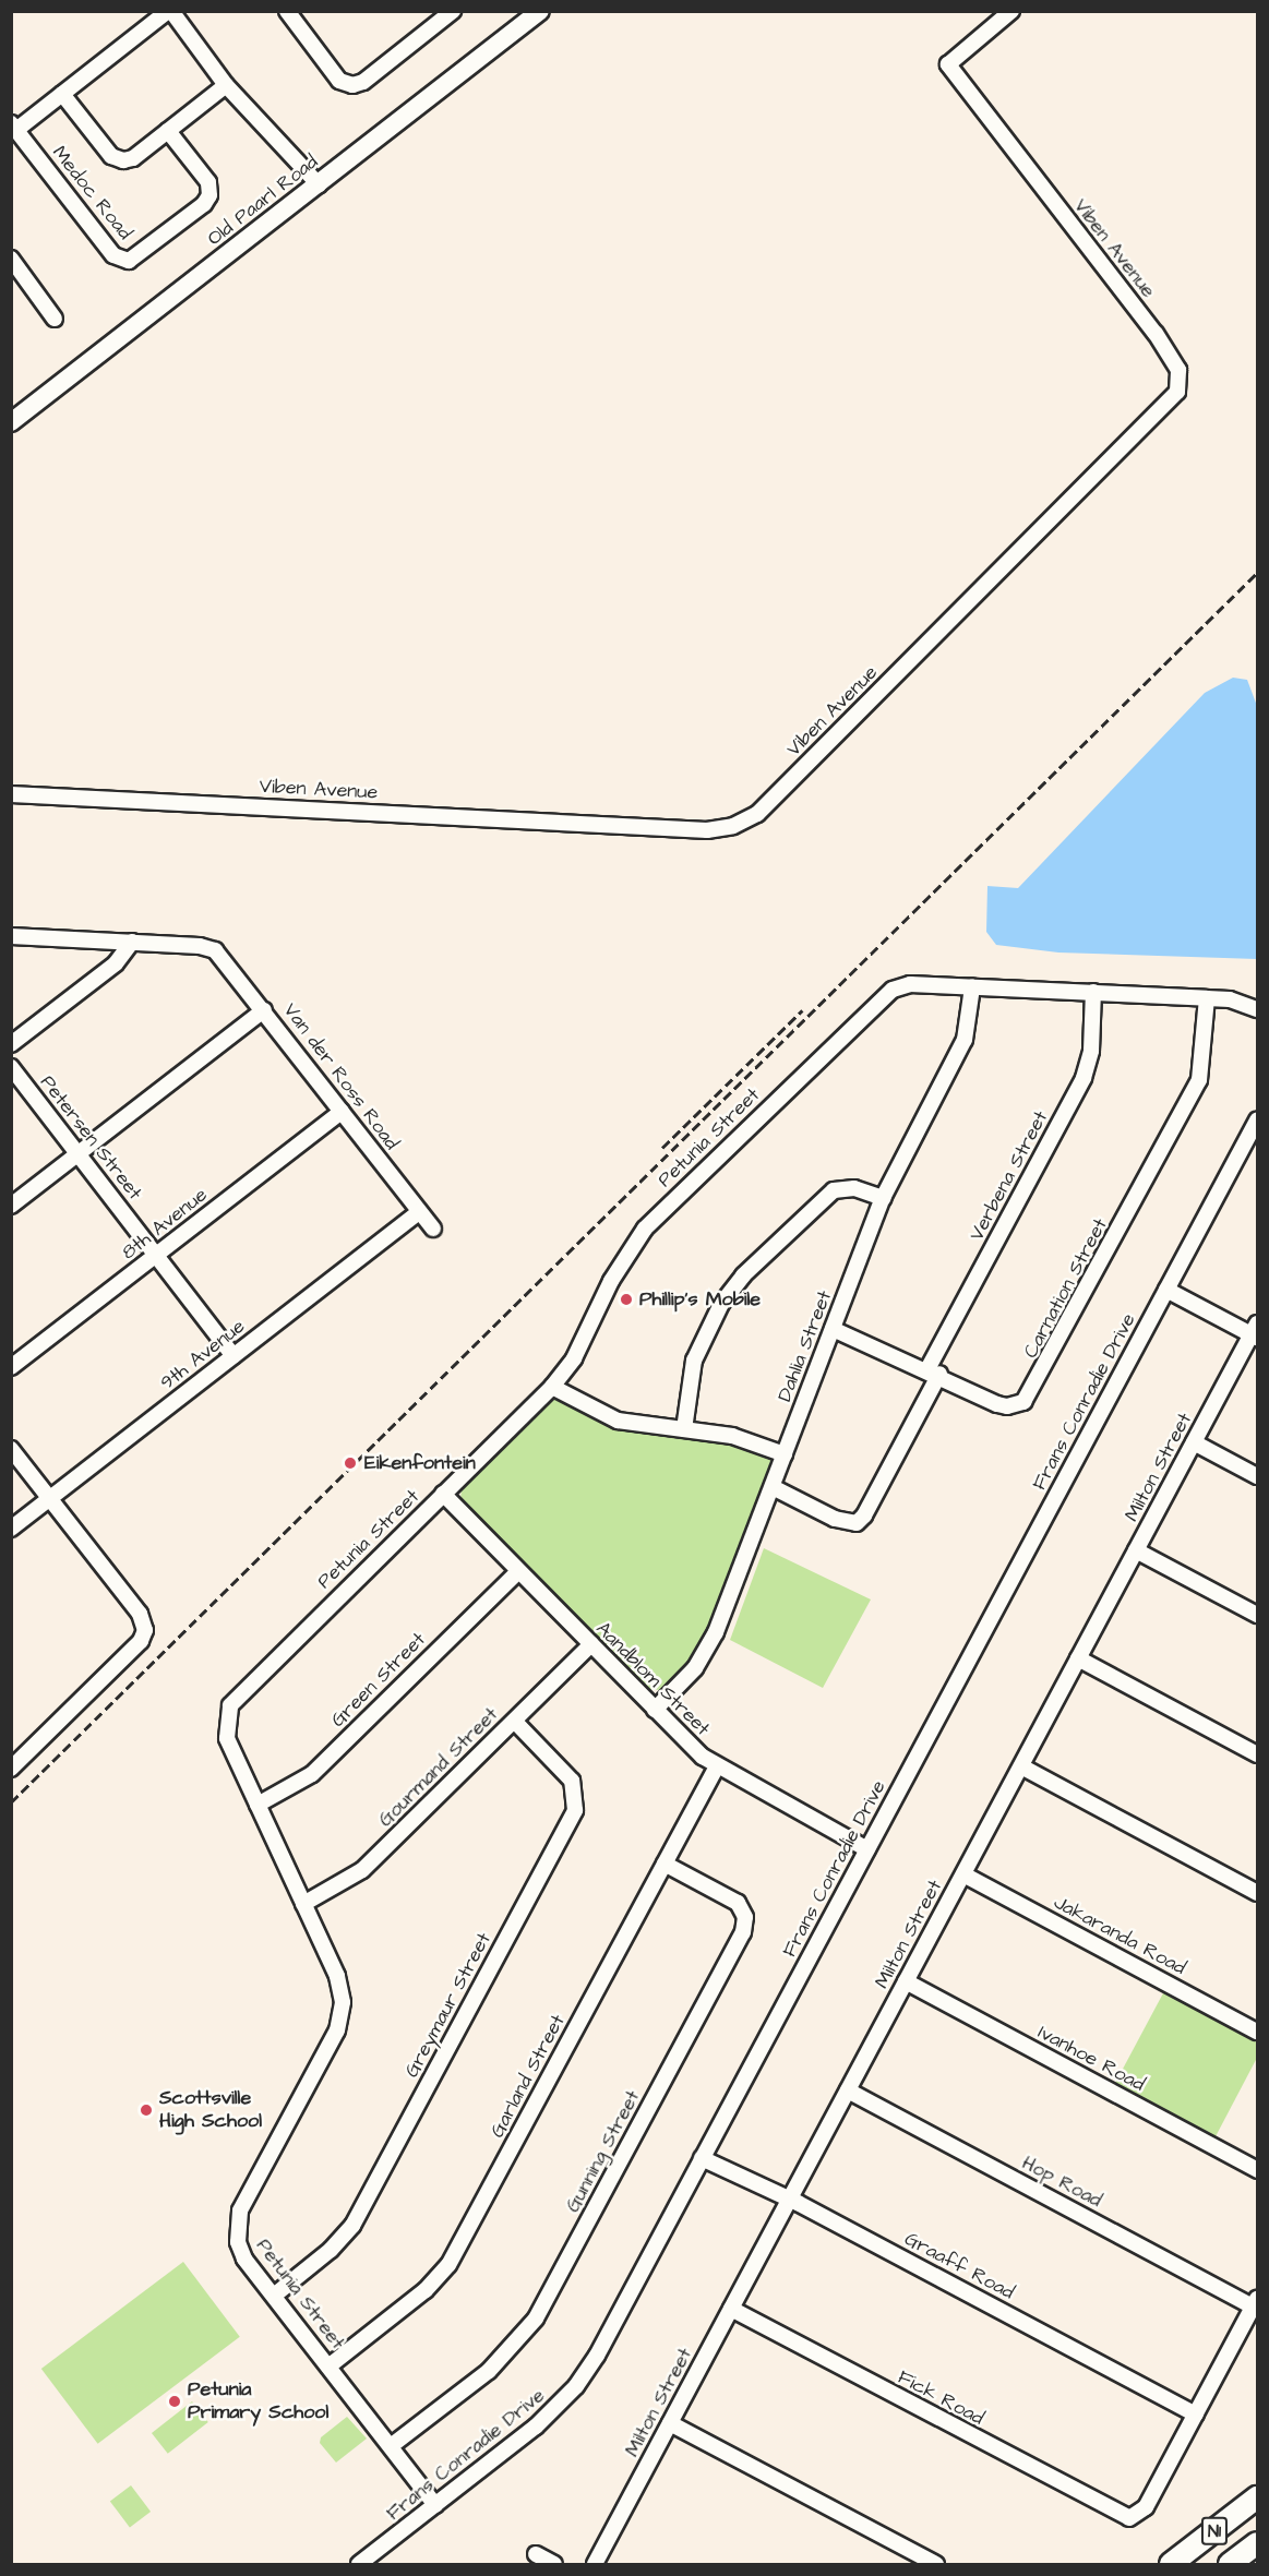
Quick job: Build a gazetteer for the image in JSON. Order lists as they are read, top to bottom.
{
  "streets": {
    "highway": ["N1"],
    "main road": ["Old Paarl Road"],
    "street": [
      "Medoc Road",
      "Viben Avenue",
      "Van der Ross Road",
      "Petersen Street",
      "Petunia Street",
      "Verbena Street",
      "8th Avenue",
      "Carnation Street",
      "Dahlia Street",
      "9th Avenue",
      "Frans Conradie Drive",
      "Milton Street",
      "Aandblom Street",
      "Green Street",
      "Gourmand Street",
      "Jakaranda Road",
      "Greymaur Street",
      "Ivanhoe Road",
      "Garland Street",
      "Gunning Street",
      "Hop Road",
      "Graaff Road",
      "Fick Road"
    ]
  },
  "crossings": [
    ["Van der Ross Road", "8th Avenue"],
    ["Van der Ross Road", "9th Avenue"],
    ["Petersen Street", "8th Avenue"],
    ["Petersen Street", "9th Avenue"],
    ["Petunia Street", "Verbena Street"],
    ["Petunia Street", "Carnation Street"],
    ["Petunia Street", "Dahlia Street"],
    ["Petunia Street", "Frans Conradie Drive"],
    ["Petunia Street", "Aandblom Street"],
    ["Petunia Street", "Green Street"],
    ["Petunia Street", "Gourmand Street"],
    ["Petunia Street", "Greymaur Street"],
    ["Petunia Street", "Garland Street"],
    ["Petunia Street", "Gunning Street"],
    ["Verbena Street", "Carnation Street"],
    ["Verbena Street", "Dahlia Street"],
    ["Carnation Street", "Dahlia Street"],
    ["Dahlia Street", "Aandblom Street"],
    ["Frans Conradie Drive", "Aandblom Street"],
    ["Frans Conradie Drive", "Graaff Road"],
    ["Milton Street", "Jakaranda Road"],
    ["Milton Street", "Ivanhoe Road"],
    ["Milton Street", "Hop Road"],
    ["Milton Street", "Graaff Road"],
    ["Milton Street", "Fick Road"],
    ["Aandblom Street", "Green Street"],
    ["Aandblom Street", "Gourmand Street"],
    ["Aandblom Street", "Garland Street"],
    ["Gourmand Street", "Greymaur Street"],
    ["Garland Street", "Gunning Street"],
    ["Graaff Road", "Fick Road"]
  ],
  "places": [
    "Phillip's Mobile",
    "Eikenfontein",
    "Scottsville High School",
    "Petunia Primary School"
  ]
}
